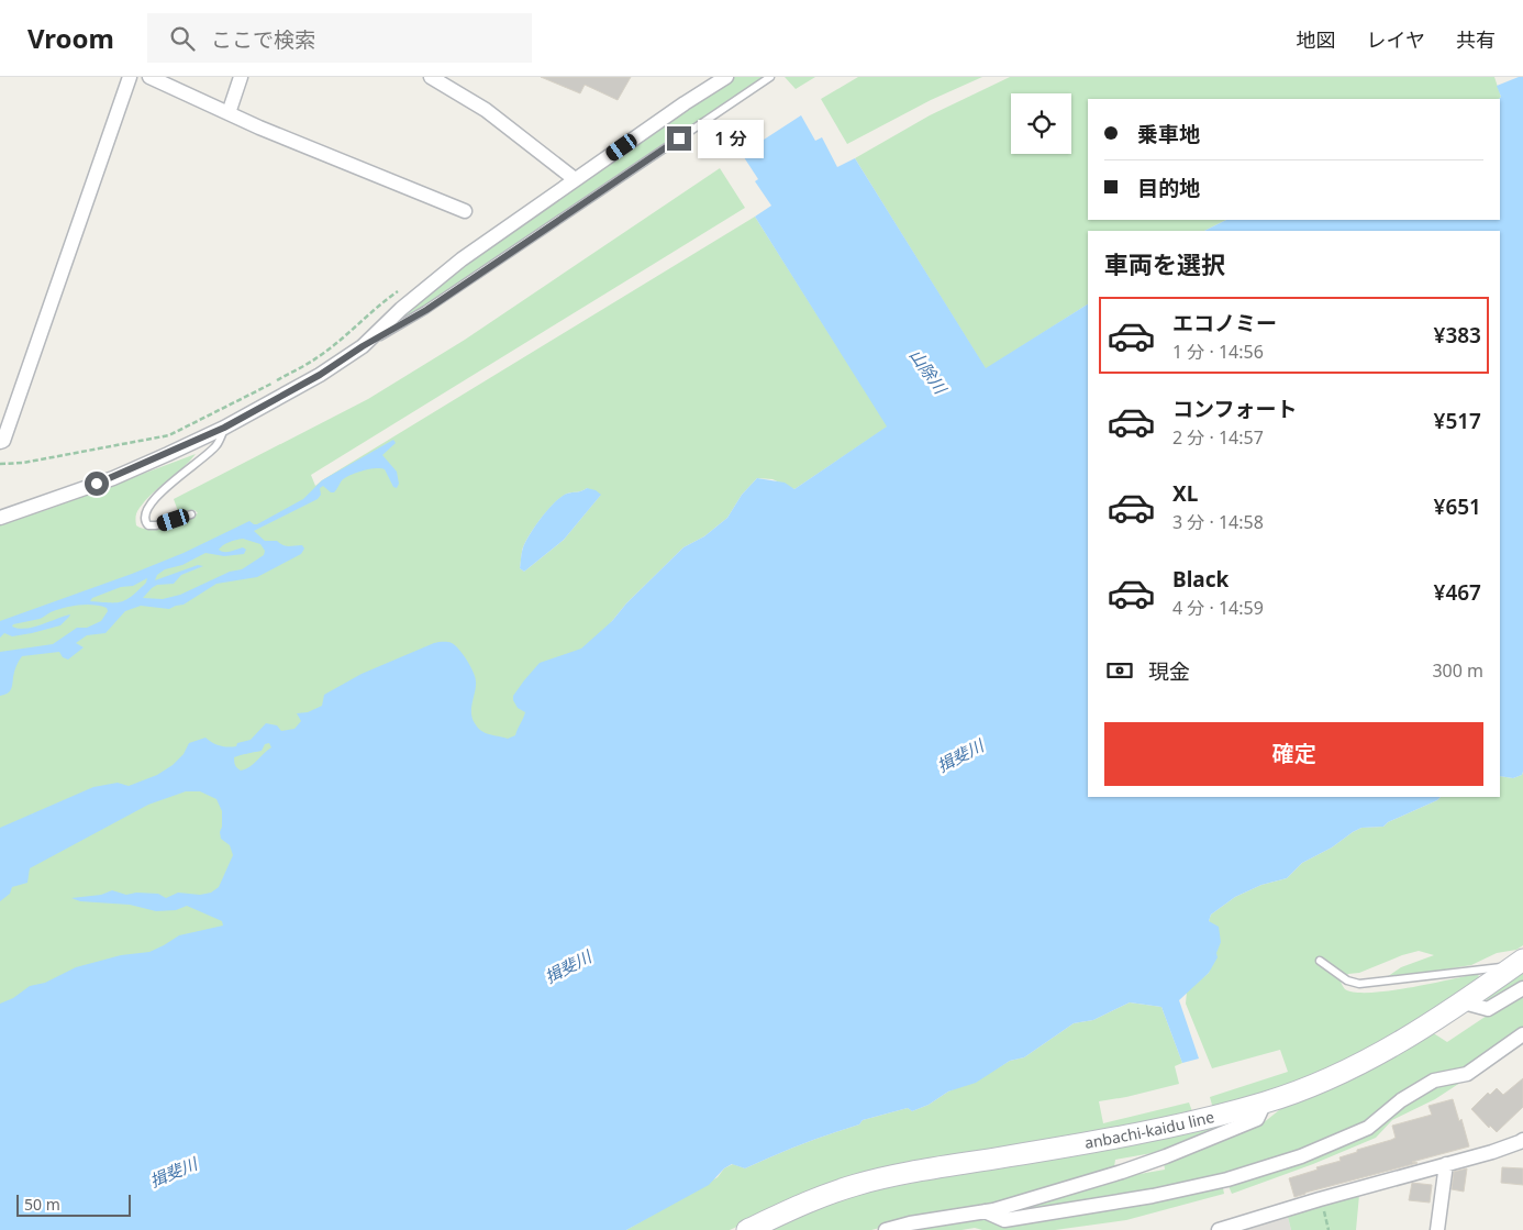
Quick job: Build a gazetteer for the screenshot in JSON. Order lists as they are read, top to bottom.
{
  "streets": {
    "main road": ["anbachi-kaidu line"]
  },
  "water": ["山除川", "揖斐川"],
  "scale_bar": "50 m",
  "page": {
    "header": "Vroom",
    "search": "ここで検索",
    "nav": ["地図", "レイヤ", "共有"],
    "banner": ["乗車地", "目的地"],
    "bubble": "1 分",
    "heading": "車両を選択",
    "list": [
      {
        "name": "エコノミー",
        "note": "1 分 · 14:56",
        "value": "¥383"
      },
      {
        "name": "コンフォート",
        "note": "2 分 · 14:57",
        "value": "¥517"
      },
      {
        "name": "XL",
        "note": "3 分 · 14:58",
        "value": "¥651"
      },
      {
        "name": "Black",
        "note": "4 分 · 14:59",
        "value": "¥467"
      }
    ],
    "pay": ["現金", "300 m"],
    "buttons": "確定",
    "scale": "50 m"
  }
}
